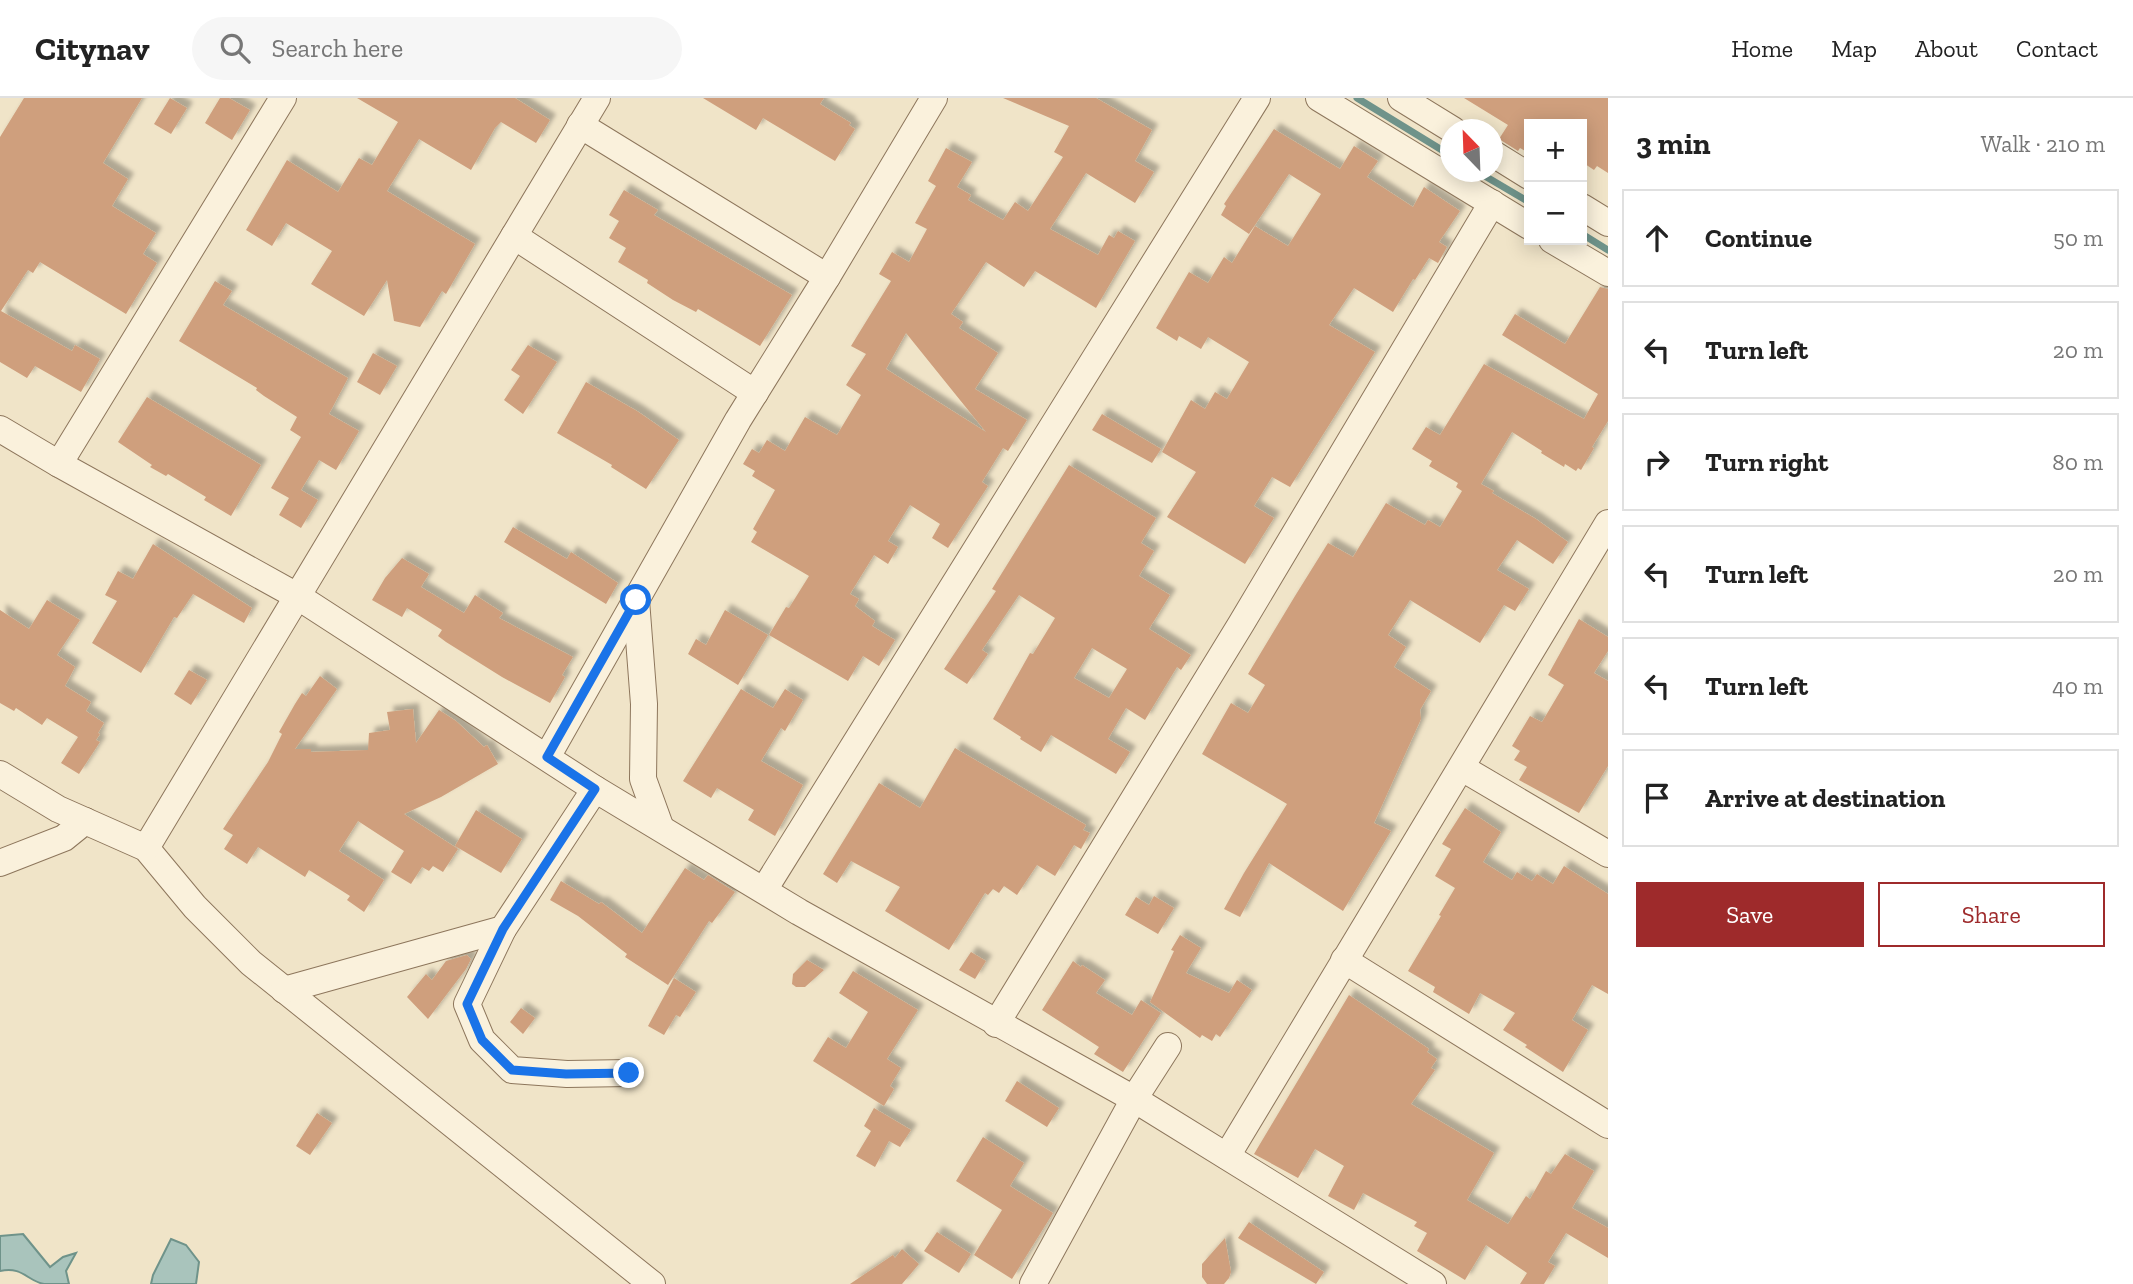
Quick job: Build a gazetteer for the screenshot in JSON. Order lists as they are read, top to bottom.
{
  "north": "top left",
  "page": {
    "header": "Citynav",
    "search": "Search here",
    "nav": [
      "Home",
      "Map",
      "About",
      "Contact"
    ],
    "heading": ["3 min", "Walk · 210 m"],
    "map_buttons": ["+", "−"],
    "list": [
      ["Continue", "50 m"],
      ["Turn left", "20 m"],
      ["Turn right", "80 m"],
      ["Turn left", "20 m"],
      ["Turn left", "40 m"],
      "Arrive at destination"
    ],
    "buttons": ["Save", "Share"]
  }
}
